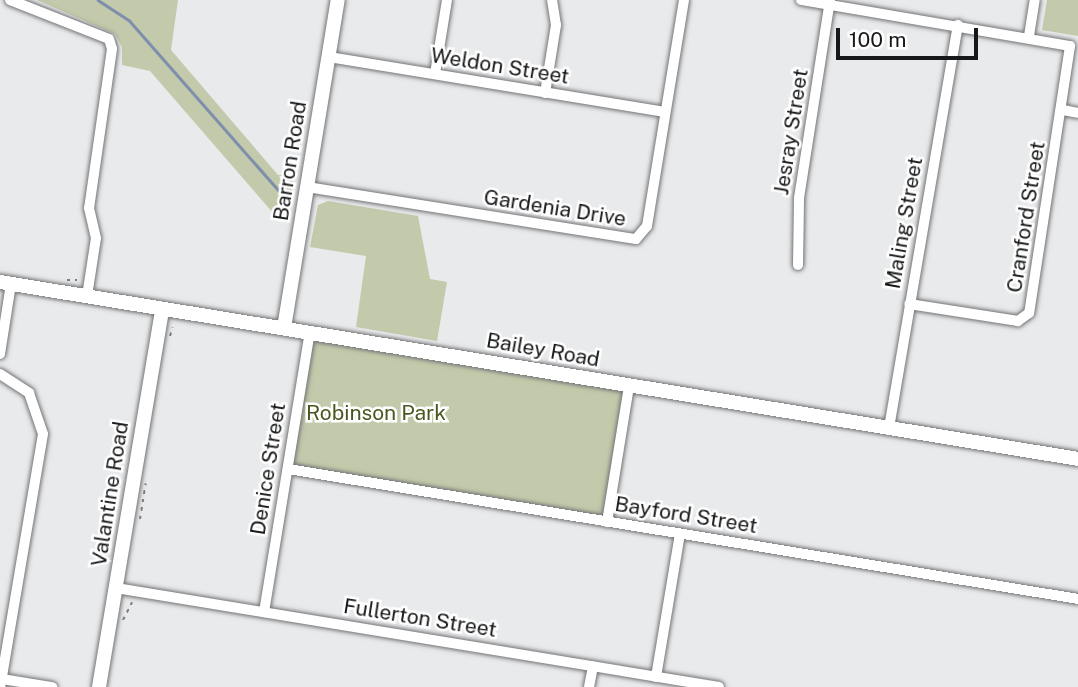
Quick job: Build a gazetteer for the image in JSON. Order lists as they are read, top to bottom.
{
  "streets": {
    "street": [
      "Weldon Street",
      "Jesray Street",
      "Barron Road",
      "Gardenia Drive",
      "Cranford Street",
      "Maling Street",
      "Bailey Road",
      "Denice Street",
      "Valantine Road",
      "Bayford Street",
      "Fullerton Street"
    ]
  },
  "crossings": [
    ["Weldon Street", "Barron Road"],
    ["Weldon Street", "Gardenia Drive"],
    ["Barron Road", "Gardenia Drive"],
    ["Barron Road", "Bailey Road"],
    ["Cranford Street", "Maling Street"],
    ["Maling Street", "Bailey Road"],
    ["Bailey Road", "Denice Street"],
    ["Bailey Road", "Valantine Road"],
    ["Denice Street", "Bayford Street"],
    ["Denice Street", "Fullerton Street"],
    ["Valantine Road", "Fullerton Street"]
  ],
  "parks": ["Robinson Park"],
  "scale_bar": "100 m"
}
